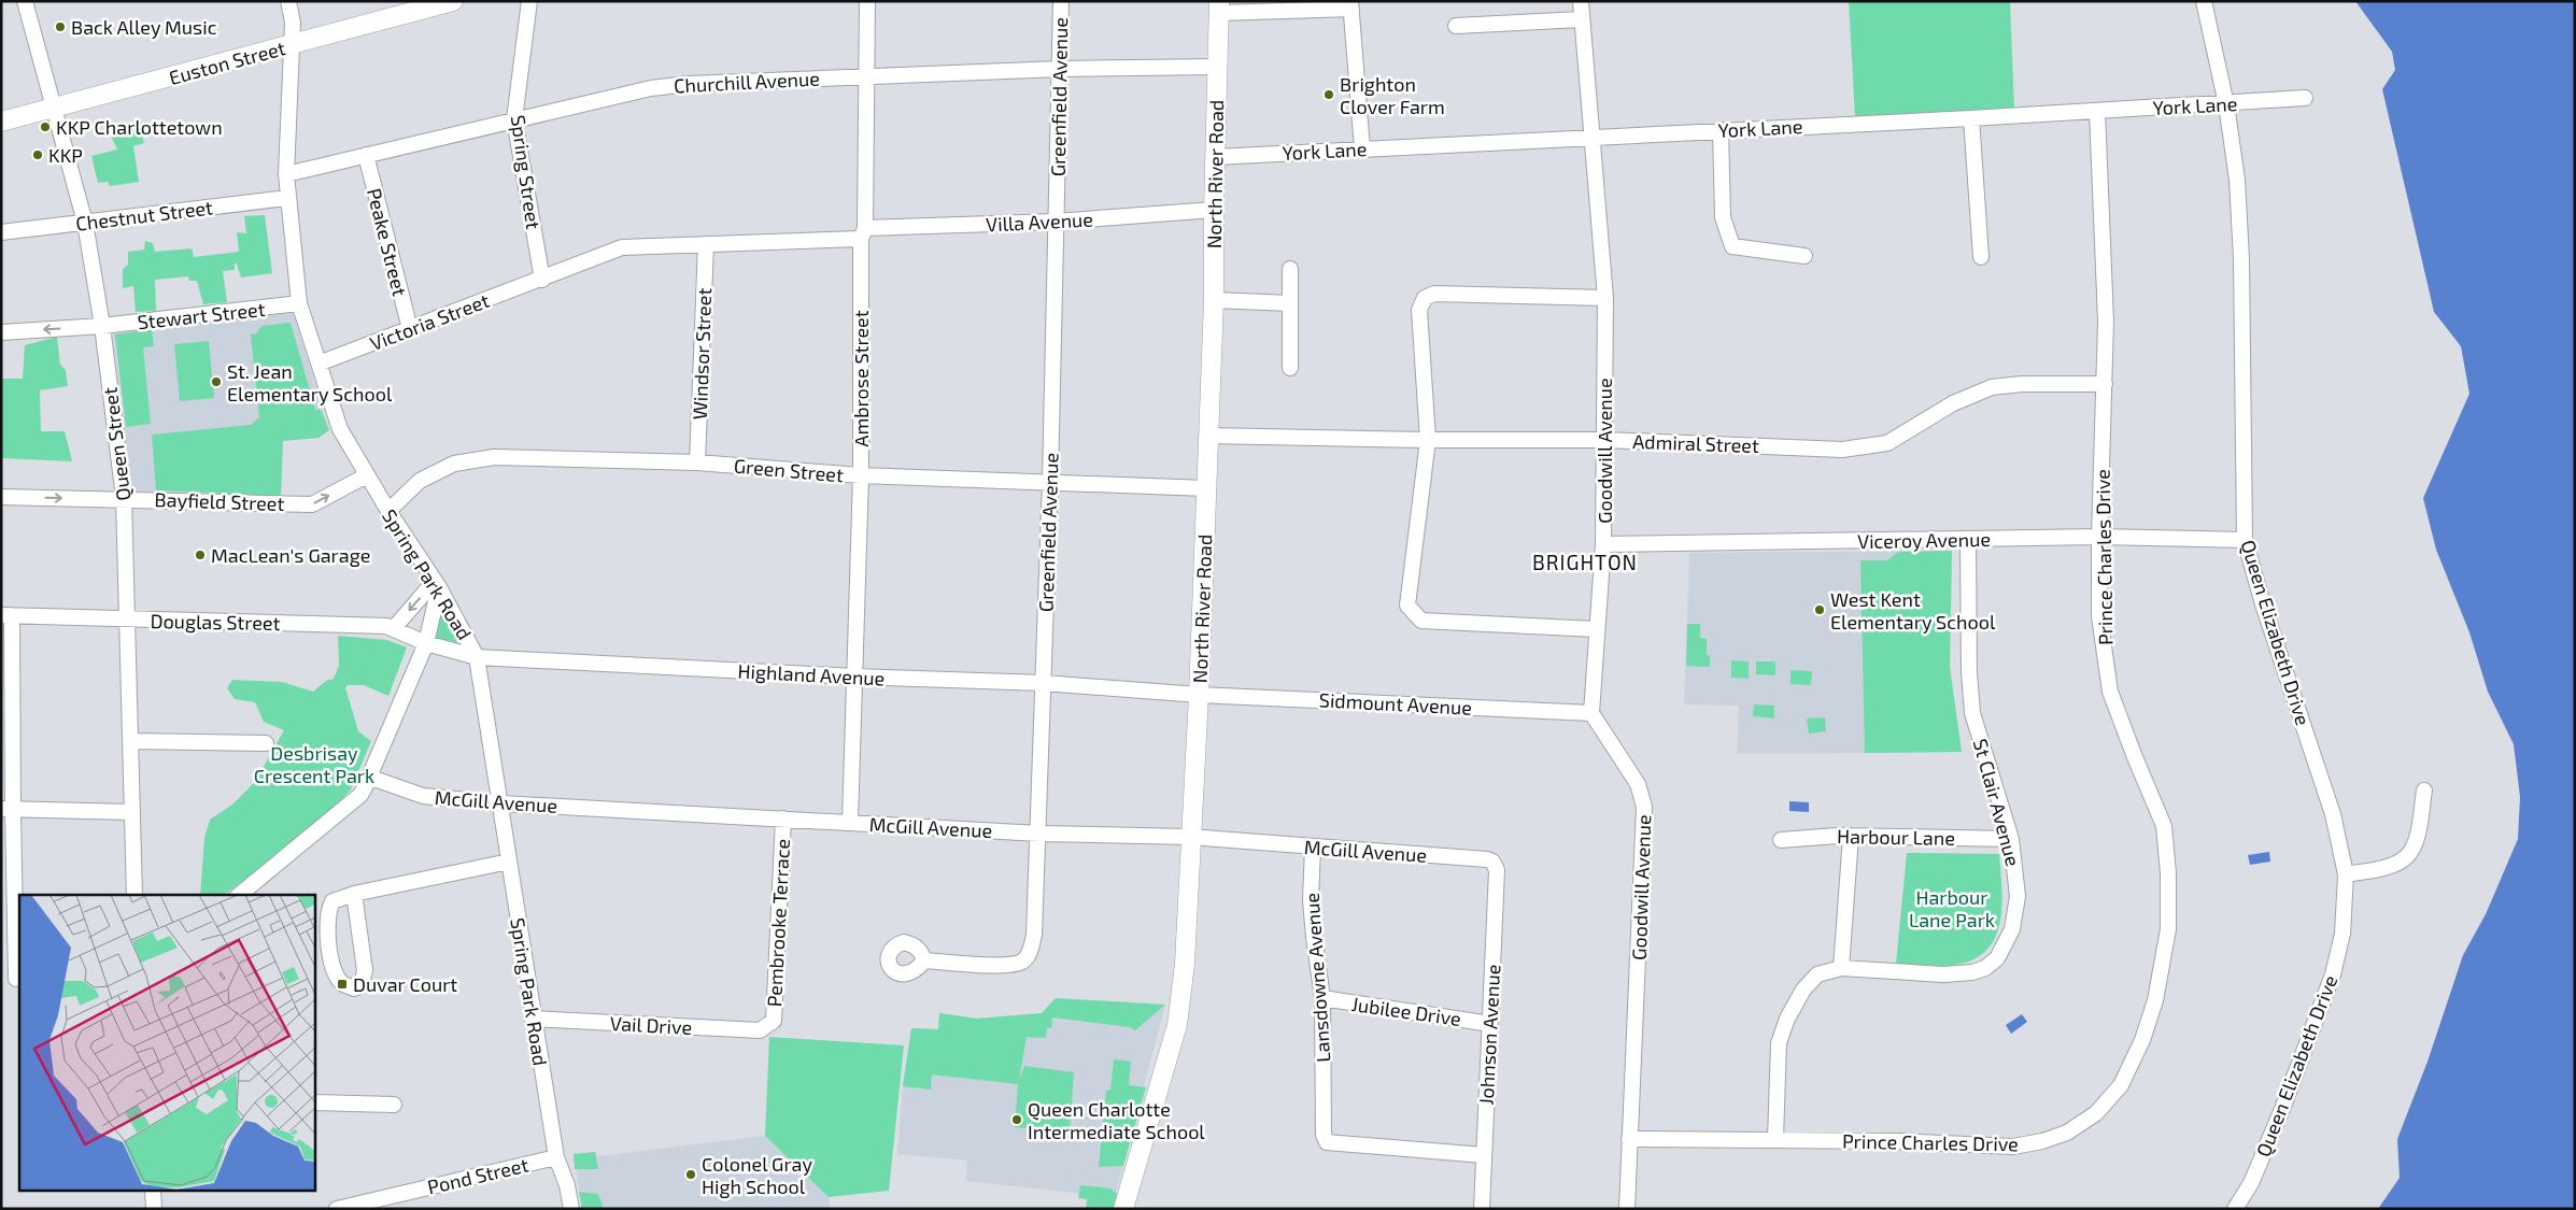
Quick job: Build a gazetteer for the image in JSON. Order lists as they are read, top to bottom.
{
  "streets": {
    "main road": ["Euston Street", "North River Road"],
    "street": [
      "Churchill Avenue",
      "Greenfield Avenue",
      "York Lane",
      "Spring Street",
      "Chestnut Street",
      "Villa Avenue",
      "Peake Street",
      "Stewart Street",
      "Victoria Street",
      "Windsor Street",
      "Ambrose Street",
      "Admiral Street",
      "Queen Street",
      "Goodwill Avenue",
      "Green Street",
      "Bayfield Street",
      "Viceroy Avenue",
      "Prince Charles Drive",
      "Spring Park Road",
      "Douglas Street",
      "Queen Elizabeth Drive",
      "Highland Avenue",
      "Sidmount Avenue",
      "McGill Avenue",
      "St Clair Avenue",
      "Harbour Lane",
      "Pembrooke Terrace",
      "Lansdowne Avenue",
      "Jubilee Drive",
      "Vail Drive",
      "Johnson Avenue",
      "Pond Street"
    ]
  },
  "crossings": [
    ["Euston Street", "Queen Street"],
    ["Euston Street", "Spring Park Road"],
    ["Churchill Avenue", "Greenfield Avenue"],
    ["Churchill Avenue", "Spring Street"],
    ["Churchill Avenue", "North River Road"],
    ["Churchill Avenue", "Peake Street"],
    ["Churchill Avenue", "Ambrose Street"],
    ["Churchill Avenue", "Spring Park Road"],
    ["Greenfield Avenue", "Villa Avenue"],
    ["Greenfield Avenue", "Green Street"],
    ["Greenfield Avenue", "Highland Avenue"],
    ["Greenfield Avenue", "McGill Avenue"],
    ["York Lane", "North River Road"],
    ["York Lane", "Goodwill Avenue"],
    ["York Lane", "Prince Charles Drive"],
    ["York Lane", "Queen Elizabeth Drive"],
    ["Spring Street", "Villa Avenue"],
    ["Spring Street", "Victoria Street"],
    ["North River Road", "Villa Avenue"],
    ["North River Road", "Admiral Street"],
    ["North River Road", "Green Street"],
    ["North River Road", "Highland Avenue"],
    ["North River Road", "Sidmount Avenue"],
    ["North River Road", "McGill Avenue"],
    ["Chestnut Street", "Queen Street"],
    ["Chestnut Street", "Spring Park Road"],
    ["Villa Avenue", "Victoria Street"],
    ["Villa Avenue", "Windsor Street"],
    ["Villa Avenue", "Ambrose Street"],
    ["Peake Street", "Victoria Street"],
    ["Stewart Street", "Queen Street"],
    ["Stewart Street", "Spring Park Road"],
    ["Victoria Street", "Spring Park Road"],
    ["Windsor Street", "Green Street"],
    ["Ambrose Street", "Green Street"],
    ["Ambrose Street", "Highland Avenue"],
    ["Ambrose Street", "McGill Avenue"],
    ["Admiral Street", "Goodwill Avenue"],
    ["Admiral Street", "Prince Charles Drive"],
    ["Queen Street", "Bayfield Street"],
    ["Queen Street", "Douglas Street"],
    ["Goodwill Avenue", "Viceroy Avenue"],
    ["Goodwill Avenue", "Prince Charles Drive"],
    ["Goodwill Avenue", "Sidmount Avenue"],
    ["Green Street", "Spring Park Road"],
    ["Bayfield Street", "Spring Park Road"],
    ["Viceroy Avenue", "Prince Charles Drive"],
    ["Viceroy Avenue", "Queen Elizabeth Drive"],
    ["Viceroy Avenue", "St Clair Avenue"],
    ["Prince Charles Drive", "St Clair Avenue"],
    ["Spring Park Road", "Highland Avenue"],
    ["Spring Park Road", "McGill Avenue"],
    ["Spring Park Road", "Vail Drive"],
    ["Spring Park Road", "Pond Street"],
    ["Douglas Street", "Highland Avenue"],
    ["Highland Avenue", "Sidmount Avenue"],
    ["McGill Avenue", "Pembrooke Terrace"],
    ["McGill Avenue", "Lansdowne Avenue"],
    ["McGill Avenue", "Johnson Avenue"],
    ["St Clair Avenue", "Harbour Lane"],
    ["Pembrooke Terrace", "Vail Drive"],
    ["Lansdowne Avenue", "Jubilee Drive"],
    ["Lansdowne Avenue", "Johnson Avenue"],
    ["Jubilee Drive", "Johnson Avenue"]
  ],
  "one_way": ["Bayfield Street"],
  "districts": ["BRIGHTON"],
  "parks": ["Desbrisay Crescent Park", "Harbour Lane Park"],
  "places": {
    "other": [
      "Back Alley Music",
      "Brighton Clover Farm",
      "KKP Charlottetown",
      "KKP",
      "St. Jean Elementary School",
      "MacLean's Garage",
      "West Kent Elementary School",
      "Queen Charlotte Intermediate School",
      "Colonel Gray High School"
    ],
    "transit": ["Duvar Court"]
  }
}
